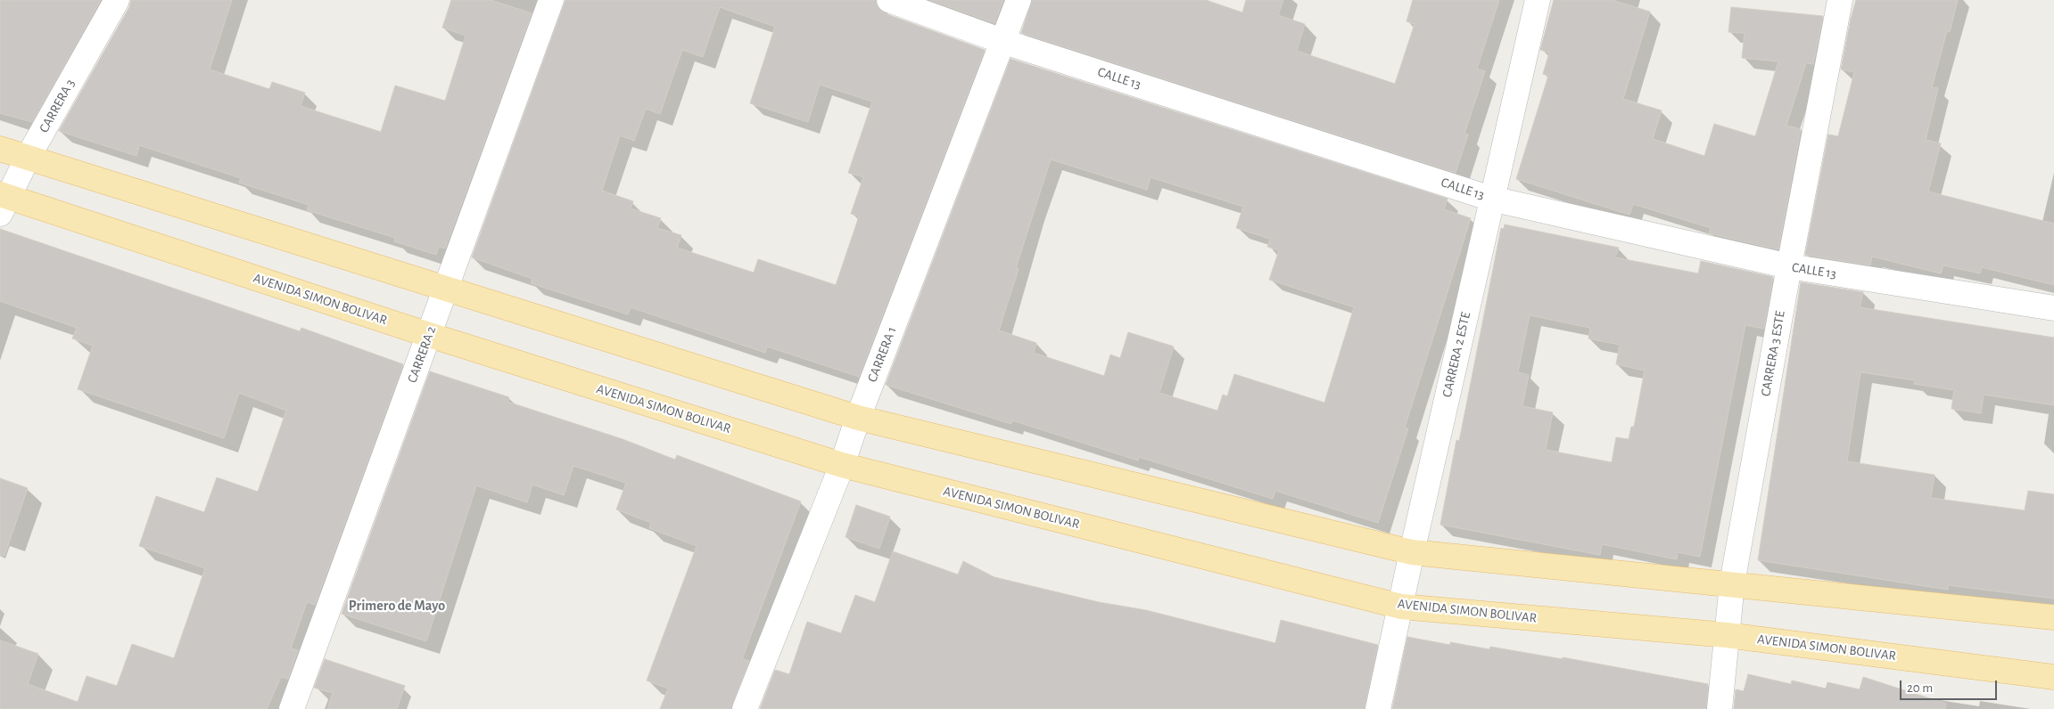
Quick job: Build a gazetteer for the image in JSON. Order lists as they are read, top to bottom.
{
  "streets": {
    "main road": ["AVENIDA SIMON BOLIVAR"],
    "street": [
      "CALLE 13",
      "CARRERA 3",
      "CARRERA 3 ESTE",
      "CARRERA 2",
      "CARRERA 1",
      "CARRERA 2 ESTE"
    ]
  },
  "crossings": [
    ["CALLE 13", "CARRERA 3 ESTE"],
    ["CALLE 13", "CARRERA 1"],
    ["CALLE 13", "CARRERA 2 ESTE"],
    ["CARRERA 3", "AVENIDA SIMON BOLIVAR"],
    ["AVENIDA SIMON BOLIVAR", "CARRERA 3 ESTE"],
    ["AVENIDA SIMON BOLIVAR", "CARRERA 2"],
    ["AVENIDA SIMON BOLIVAR", "CARRERA 1"],
    ["AVENIDA SIMON BOLIVAR", "CARRERA 2 ESTE"]
  ],
  "districts": ["Primero de Mayo"],
  "scale_bar": "20 m"
}
